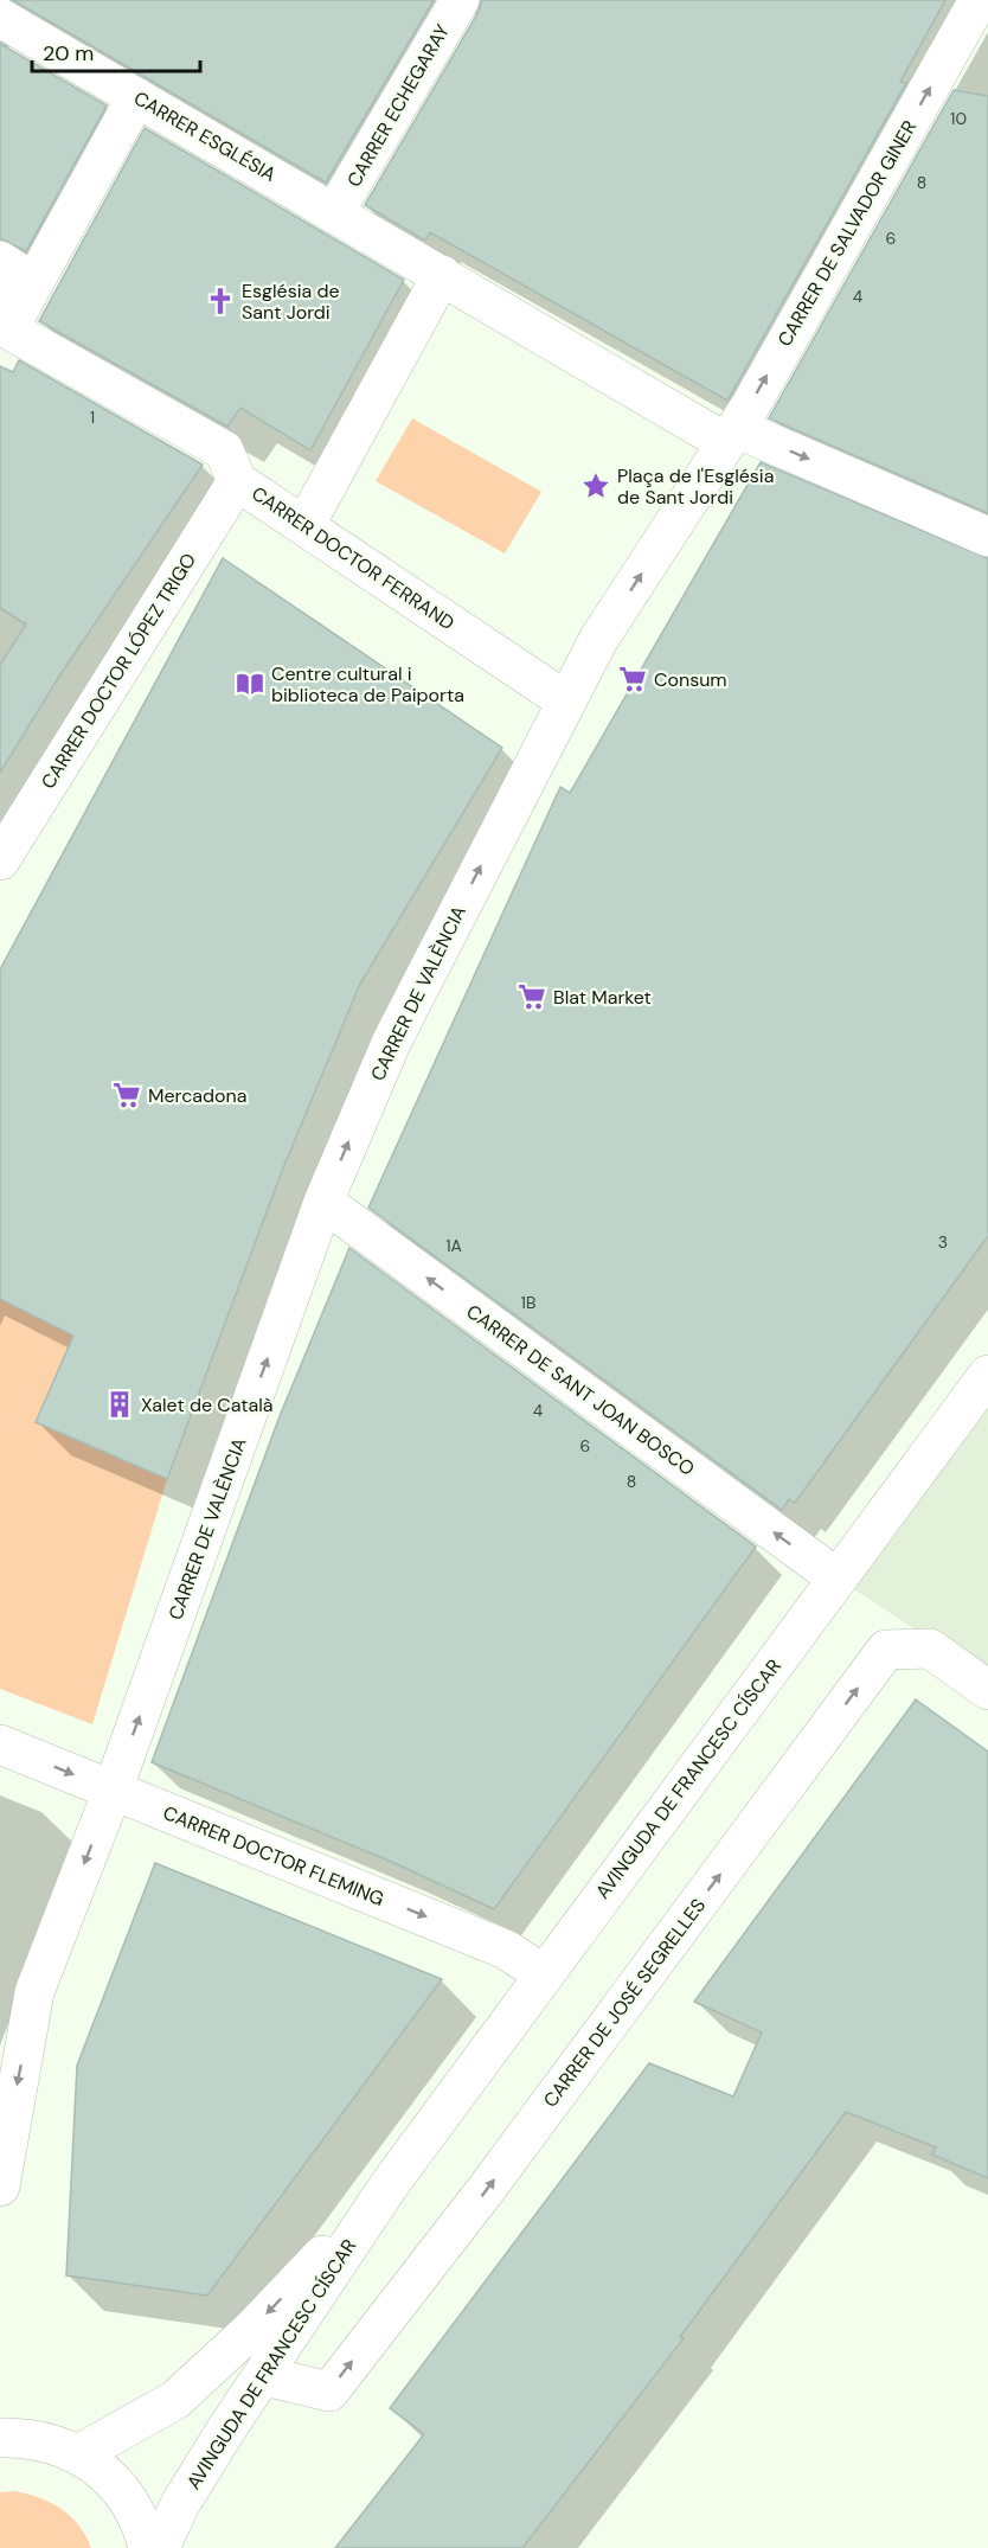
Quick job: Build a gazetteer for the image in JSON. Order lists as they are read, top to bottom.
{
  "streets": {
    "street": [
      "CARRER ECHEGARAY",
      "CARRER ESGLÉSIA",
      "CARRER DE SALVADOR GINER",
      "CARRER DOCTOR FERRAND",
      "CARRER DOCTOR LÓPEZ TRIGO",
      "CARRER DE VALÈNCIA",
      "CARRER DE SANT JOAN BOSCO",
      "AVINGUDA DE FRANCESC CÍSCAR",
      "CARRER DOCTOR FLEMING",
      "CARRER DE JOSÉ SEGRELLES"
    ]
  },
  "crossings": [
    ["CARRER ECHEGARAY", "CARRER ESGLÉSIA"],
    ["CARRER DOCTOR FERRAND", "CARRER DOCTOR LÓPEZ TRIGO"],
    ["CARRER DOCTOR FERRAND", "CARRER DE VALÈNCIA"],
    ["CARRER DE VALÈNCIA", "CARRER DE SANT JOAN BOSCO"],
    ["CARRER DE VALÈNCIA", "CARRER DOCTOR FLEMING"],
    ["CARRER DE SANT JOAN BOSCO", "AVINGUDA DE FRANCESC CÍSCAR"],
    ["AVINGUDA DE FRANCESC CÍSCAR", "CARRER DOCTOR FLEMING"],
    ["AVINGUDA DE FRANCESC CÍSCAR", "CARRER DE JOSÉ SEGRELLES"]
  ],
  "one_way": [
    "CARRER DE SALVADOR GINER",
    "CARRER DE SANT JOAN BOSCO",
    "CARRER DOCTOR FLEMING",
    "CARRER DE JOSÉ SEGRELLES"
  ],
  "places": {
    "church": ["Església de Sant Jordi"],
    "place": ["Plaça de l'Església de Sant Jordi"],
    "supermarket": ["Consum", "Blat Market", "Mercadona"],
    "library": ["Centre cultural i biblioteca de Paiporta"],
    "building": ["Xalet de Català"]
  },
  "house_numbers": [
    "10",
    "8",
    "6",
    "4",
    "1",
    "3",
    "1A",
    "1B",
    "4",
    "6",
    "8"
  ],
  "scale_bar": "20 m"
}
